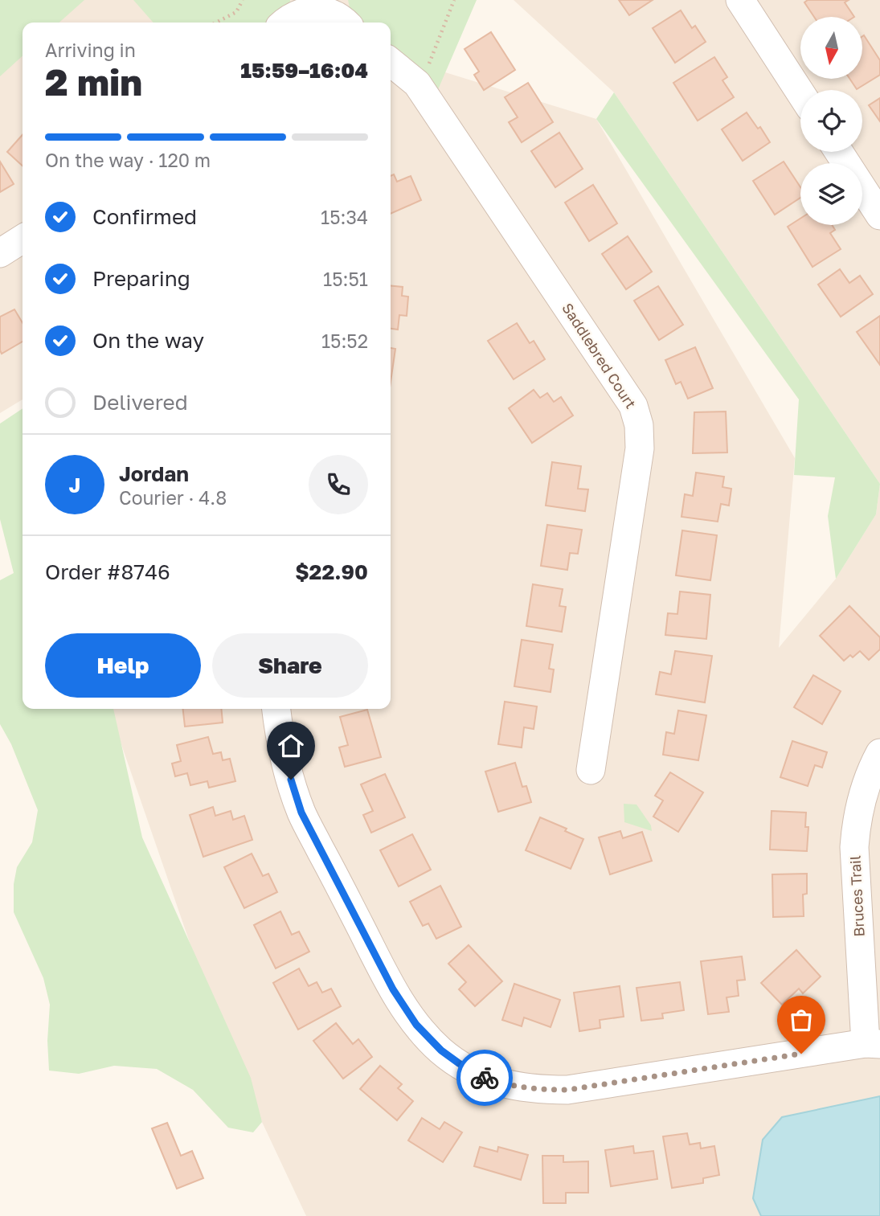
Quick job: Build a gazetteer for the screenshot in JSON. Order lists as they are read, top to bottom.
{
  "streets": {
    "street": ["Saddlebred Court", "Bruces Trail"]
  },
  "north": "bottom",
  "page": {
    "heading": ["2 min", "Arriving in", "15:59–16:04"],
    "panel": [
      "Jordan",
      "Courier · 4.8",
      "Order #8746",
      "$22.90"
    ],
    "bar": "On the way · 120 m",
    "list": [
      ["Confirmed", "15:34"],
      ["Preparing", "15:51"],
      ["On the way", "15:52"],
      "Delivered"
    ],
    "round": "J",
    "buttons": ["Help", "Share"]
  }
}
